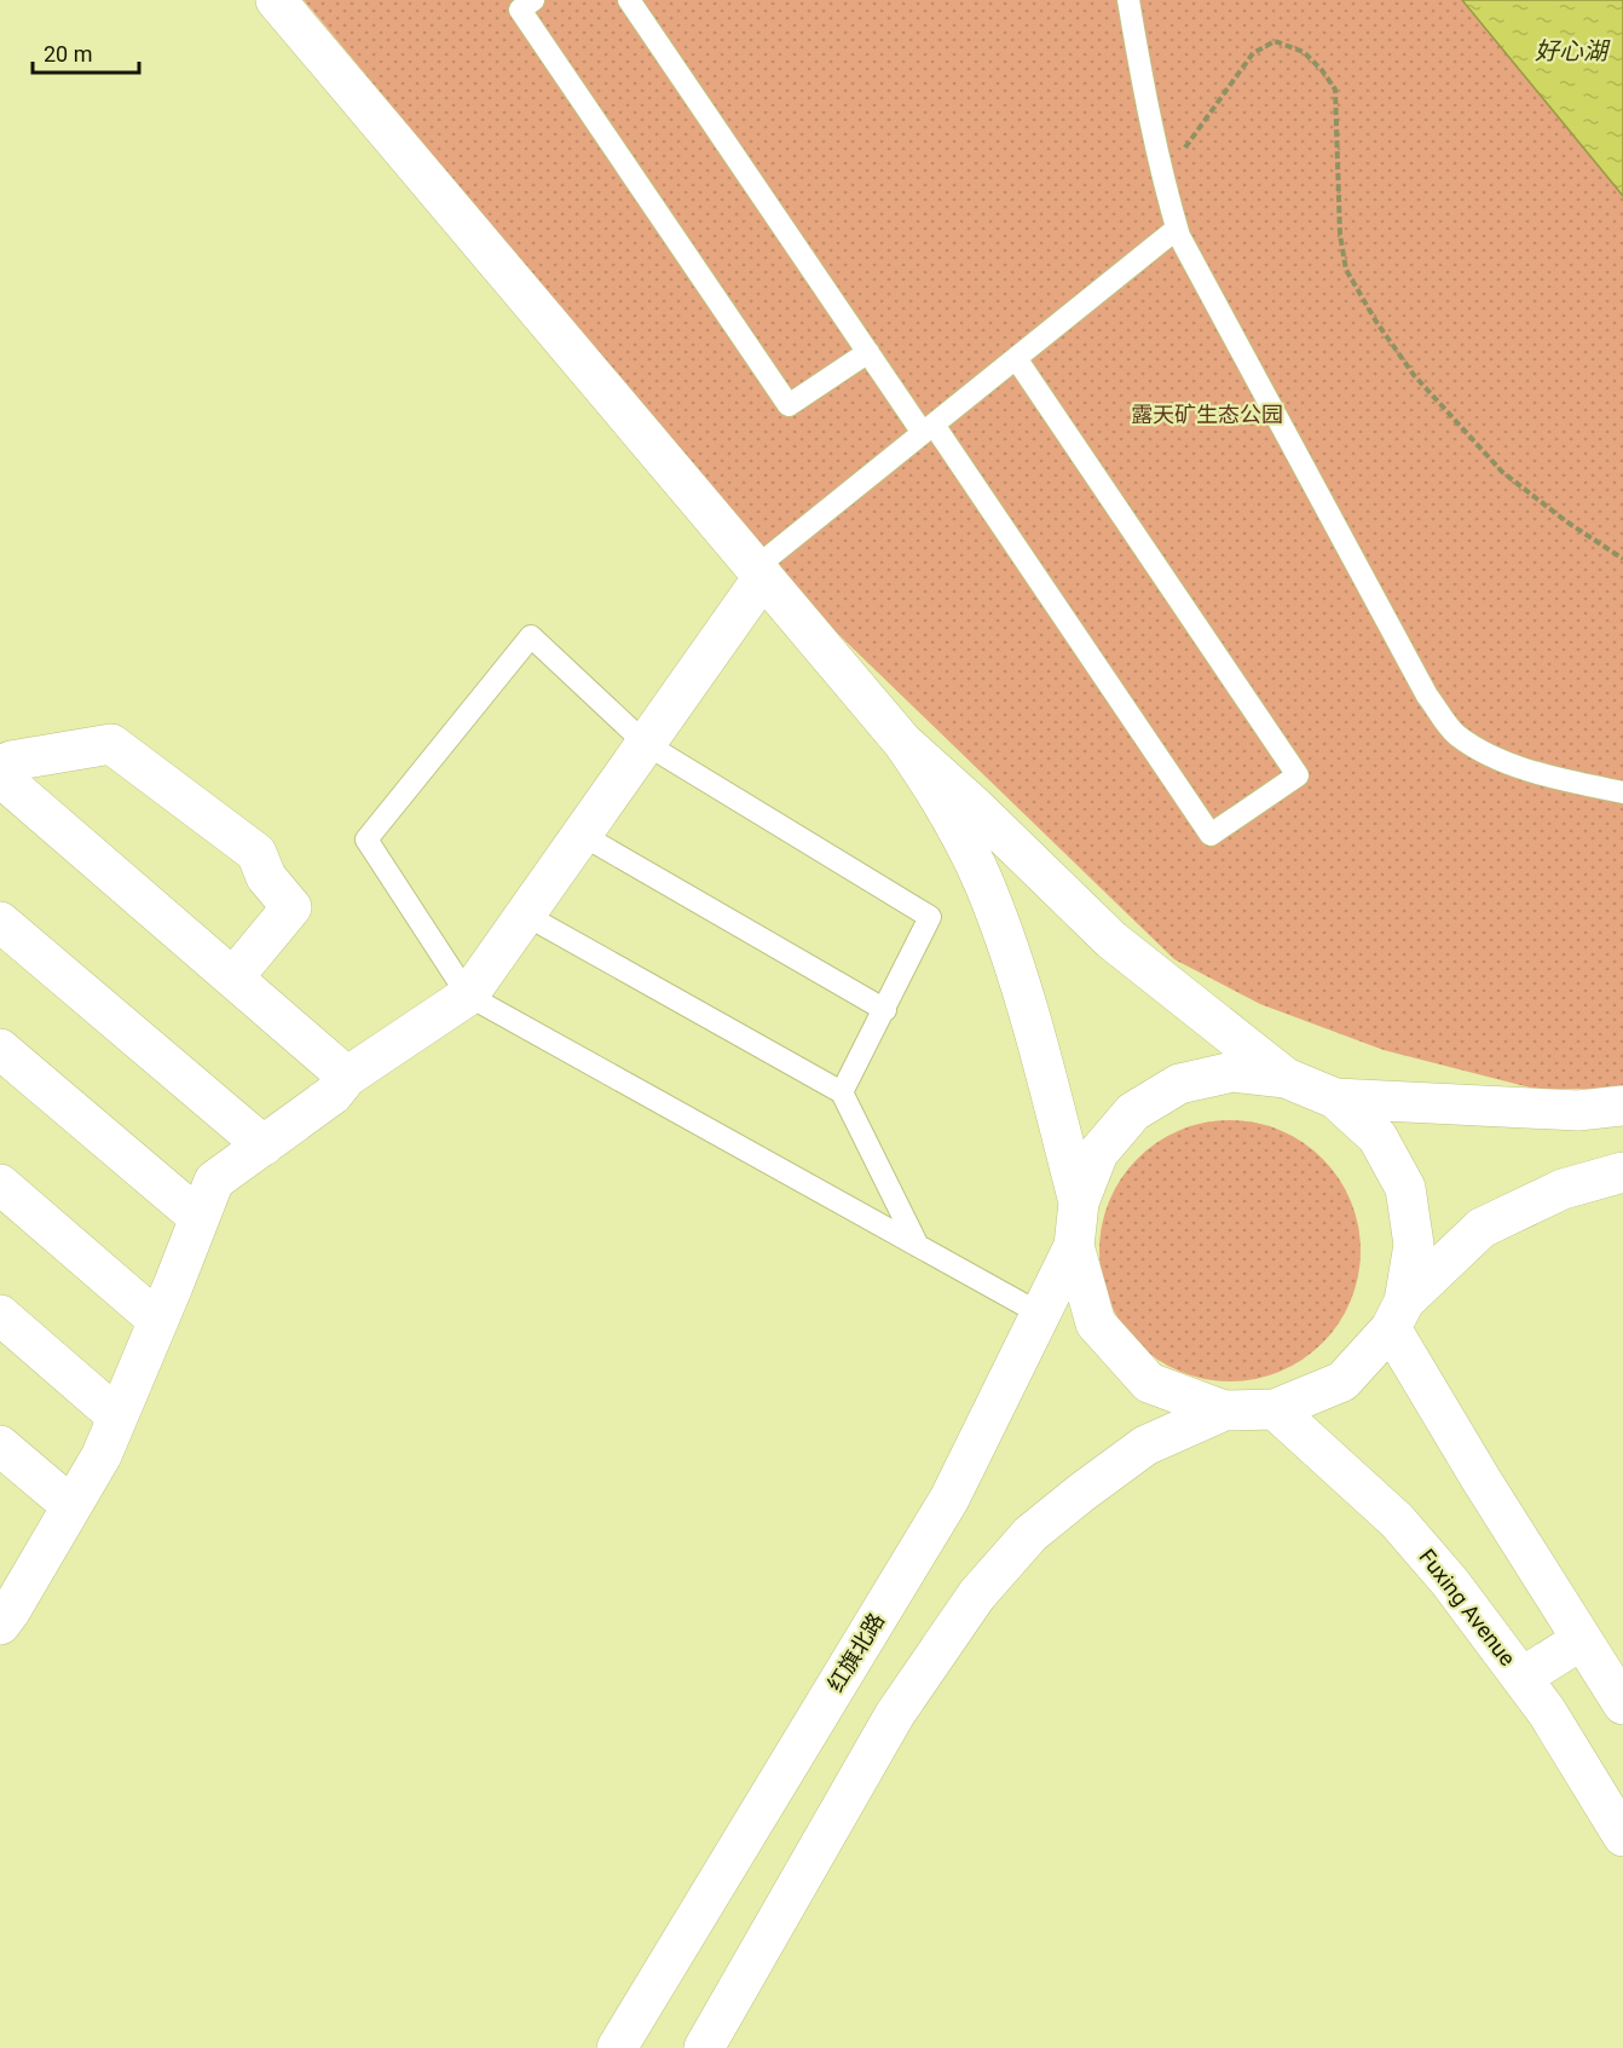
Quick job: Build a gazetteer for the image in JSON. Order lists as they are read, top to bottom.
{
  "streets": {
    "street": ["Fuxing Avenue", "红旗北路"]
  },
  "water": ["好心湖"],
  "parks": ["露天矿生态公园"],
  "scale_bar": "20 m"
}
